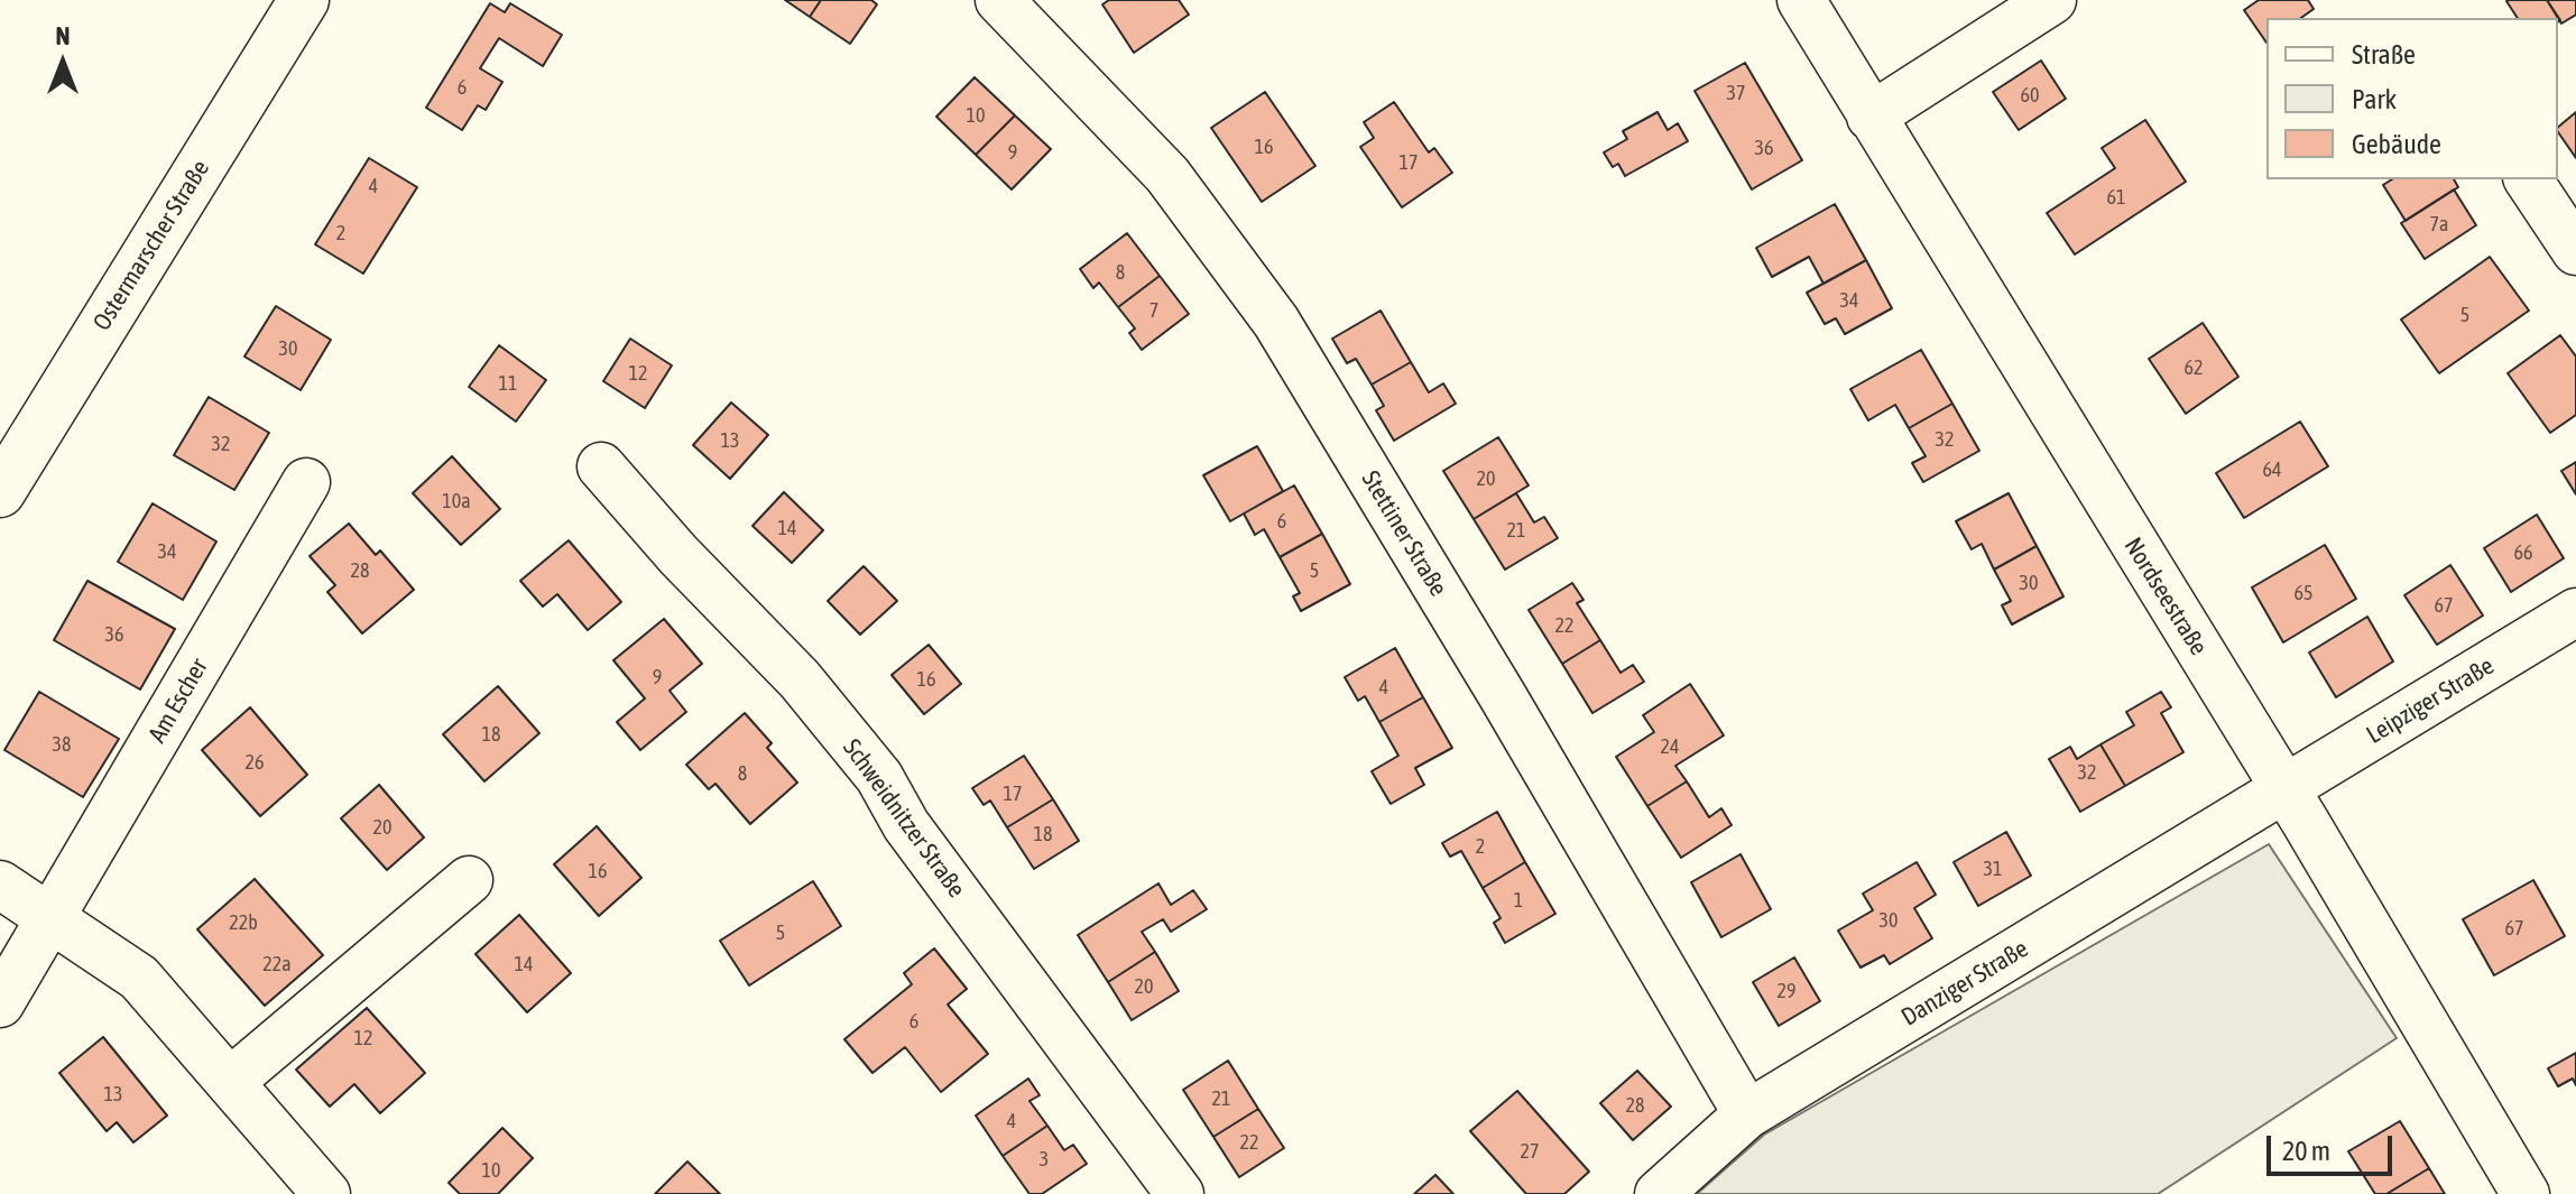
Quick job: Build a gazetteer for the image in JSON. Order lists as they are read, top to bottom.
{
  "streets": {
    "main road": ["Ostermarscher Straße"],
    "street": [
      "Stettiner Straße",
      "Nordseestraße",
      "Am Escher",
      "Leipziger Straße",
      "Schweidnitzer Straße",
      "Danziger Straße"
    ]
  },
  "crossings": [
    ["Stettiner Straße", "Danziger Straße"],
    ["Nordseestraße", "Leipziger Straße"],
    ["Nordseestraße", "Danziger Straße"],
    ["Leipziger Straße", "Danziger Straße"]
  ],
  "house_numbers": [
    "6",
    "37",
    "60",
    "10",
    "16",
    "36",
    "9",
    "17",
    "4",
    "61",
    "7a",
    "2",
    "8",
    "34",
    "7",
    "5",
    "30",
    "62",
    "12",
    "11",
    "32",
    "13",
    "32",
    "64",
    "20",
    "10a",
    "6",
    "14",
    "21",
    "34",
    "66",
    "28",
    "5",
    "30",
    "65",
    "67",
    "22",
    "36",
    "9",
    "16",
    "4",
    "18",
    "38",
    "24",
    "26",
    "32",
    "8",
    "17",
    "20",
    "18",
    "2",
    "31",
    "16",
    "1",
    "30",
    "22b",
    "67",
    "5",
    "22a",
    "14",
    "20",
    "29",
    "6",
    "12",
    "13",
    "21",
    "28",
    "4",
    "22",
    "27",
    "3",
    "10"
  ],
  "legend": ["Straße", "Park", "Gebäude"],
  "scale_bar": "20 m",
  "north": "top"
}
